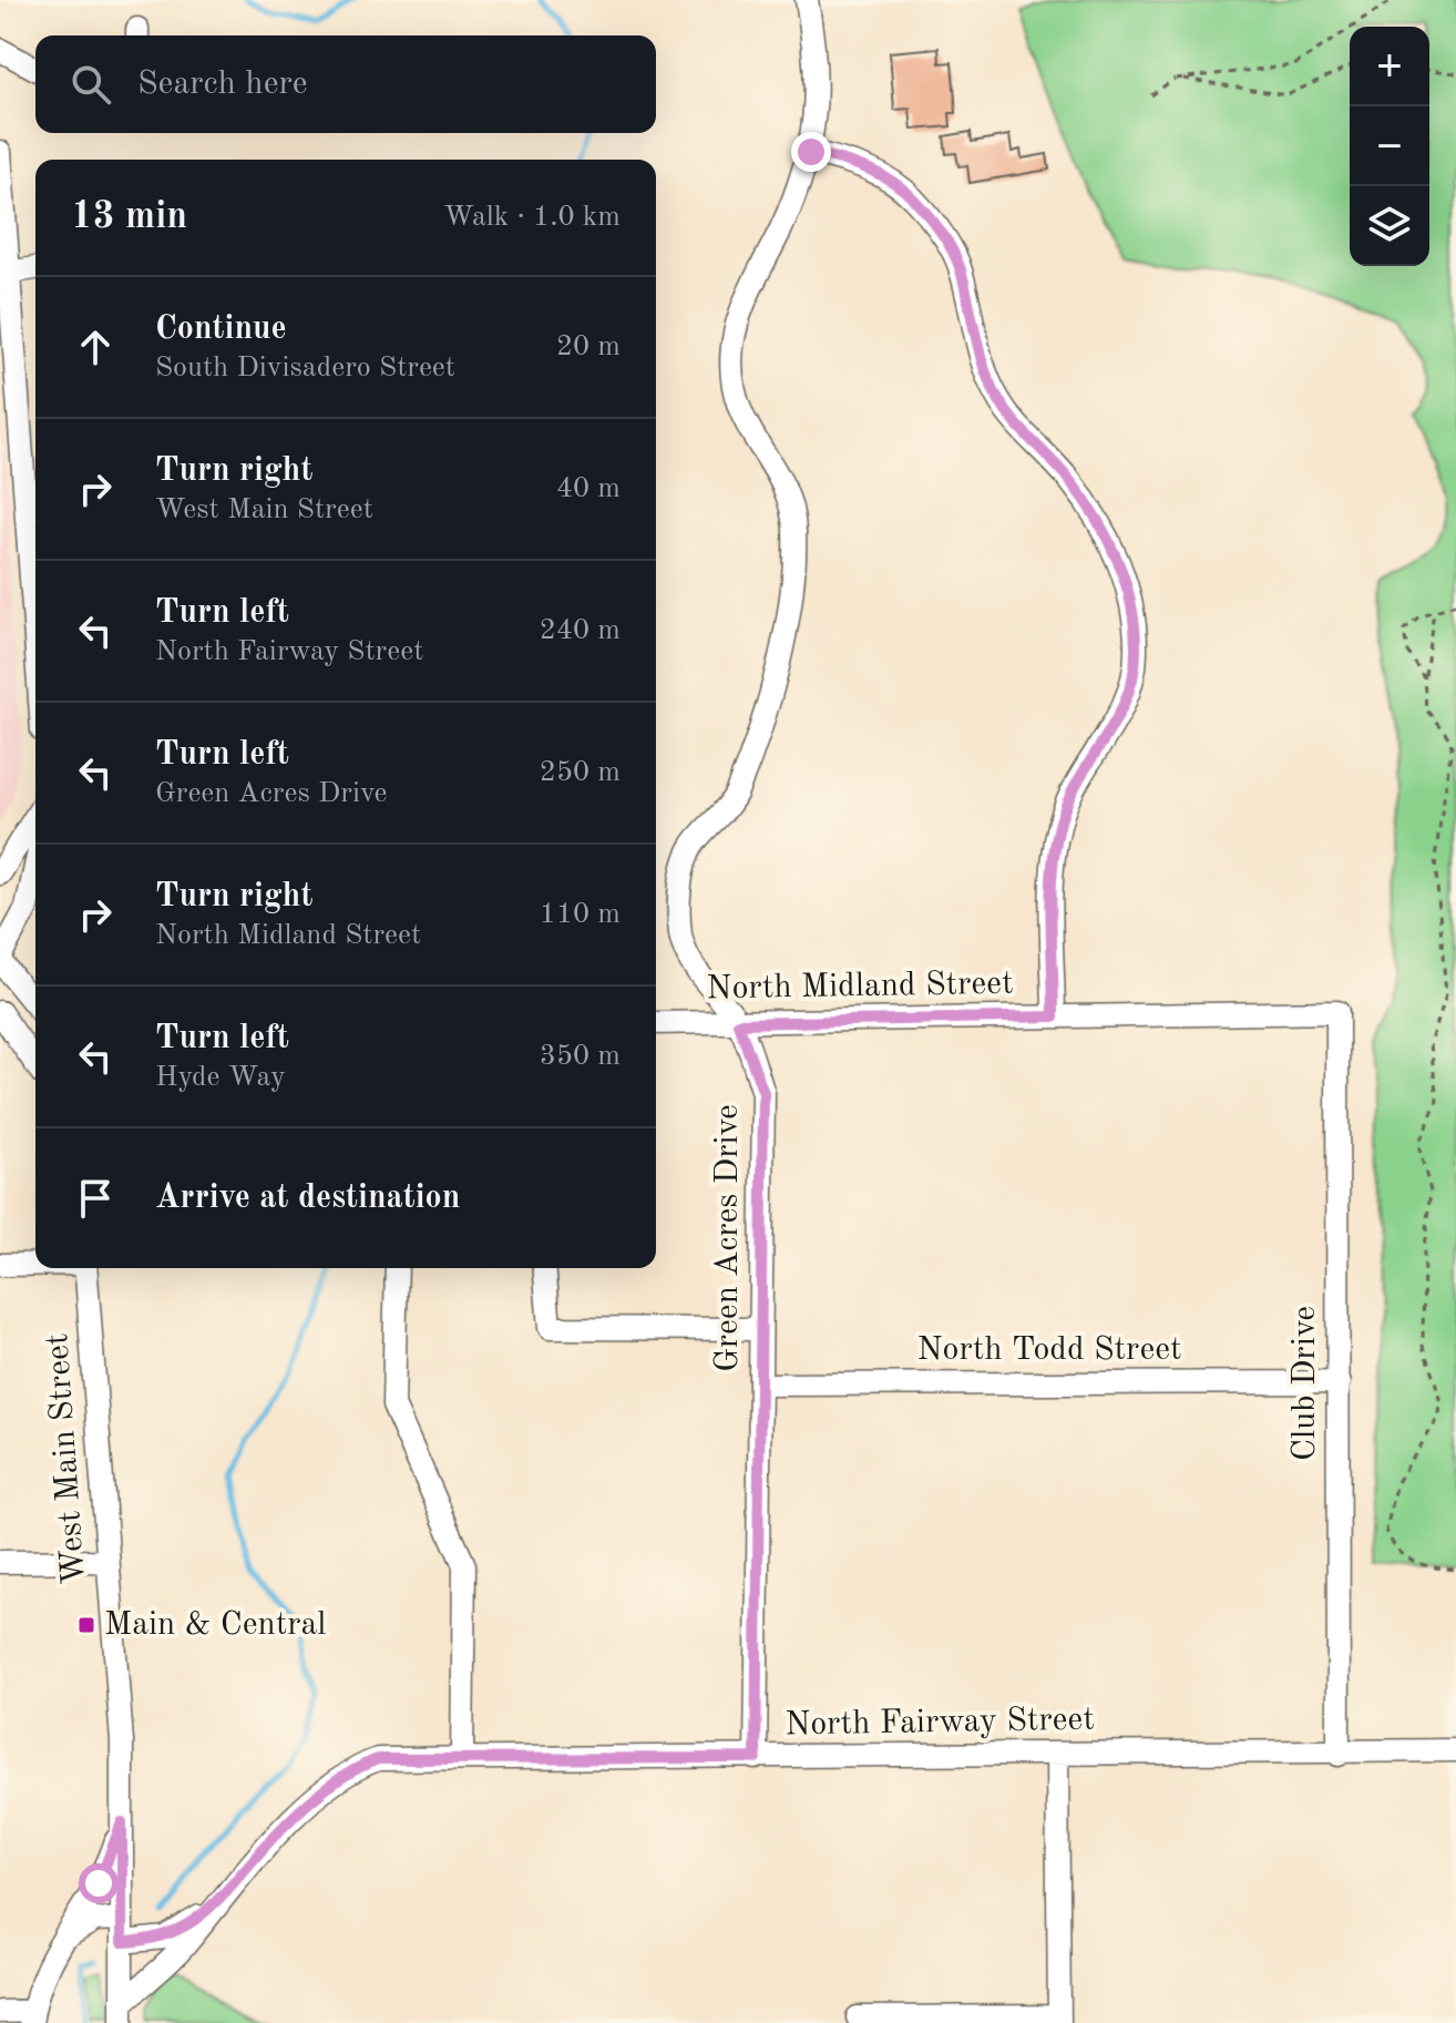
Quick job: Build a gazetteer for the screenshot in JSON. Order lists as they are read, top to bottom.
{
  "streets": {
    "street": [
      "North Midland Street",
      "Green Acres Drive",
      "North Todd Street",
      "Club Drive",
      "West Main Street",
      "North Fairway Street"
    ]
  },
  "crossings": [
    ["North Midland Street", "Green Acres Drive"],
    ["North Midland Street", "Club Drive"],
    ["Green Acres Drive", "North Todd Street"],
    ["Green Acres Drive", "North Fairway Street"],
    ["North Todd Street", "Club Drive"],
    ["Club Drive", "North Fairway Street"],
    ["West Main Street", "North Fairway Street"]
  ],
  "places": {
    "transit": ["Main & Central"]
  },
  "page": {
    "map_buttons": ["+", "−"],
    "search": "Search here",
    "heading": ["13 min", "Walk · 1.0 km"],
    "list": [
      ["Continue", "South Divisadero Street", "20 m"],
      ["Turn right", "West Main Street", "40 m"],
      ["Turn left", "North Fairway Street", "240 m"],
      ["Turn left", "Green Acres Drive", "250 m"],
      ["Turn right", "North Midland Street", "110 m"],
      ["Turn left", "Hyde Way", "350 m"],
      "Arrive at destination"
    ]
  }
}
